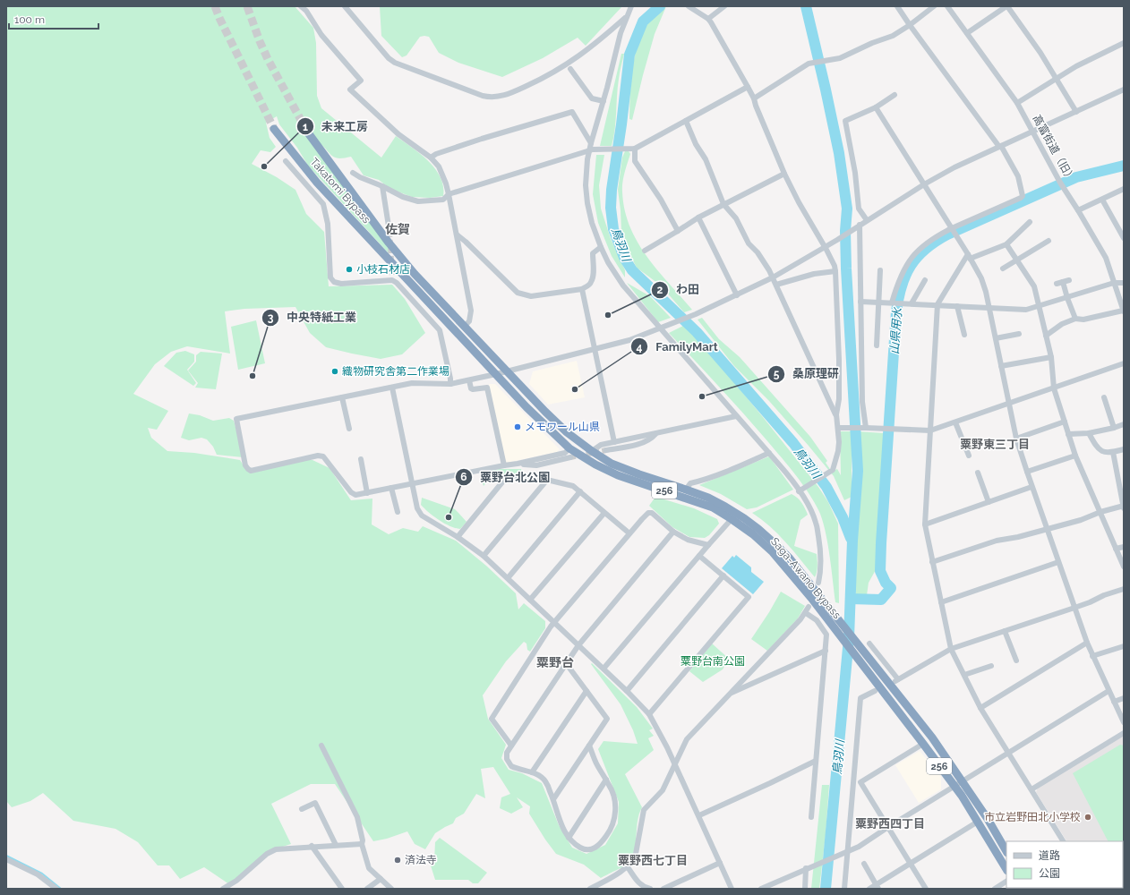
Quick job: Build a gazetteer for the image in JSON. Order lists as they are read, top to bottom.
{
  "streets": {
    "highway": ["Takatomi Bypass", "256", "Saga-Awano Bypass"],
    "street": ["高富街道（旧）"]
  },
  "crossings": [
    ["Takatomi Bypass", "Saga-Awano Bypass"]
  ],
  "districts": [
    "佐賀",
    "粟野東三丁目",
    "粟野台",
    "粟野西四丁目",
    "粟野西七丁目"
  ],
  "water": ["鳥羽川", "山県用水"],
  "parks": ["粟野台南公園"],
  "places": [
    "未来工房",
    "小枝石材店",
    "わ田",
    "織物研究舎第二作業場",
    "中央特紙工業",
    "FamilyMart",
    "桑原理研",
    "メモワール山県",
    "粟野台北公園",
    "市立岩野田北小学校",
    "済法寺"
  ],
  "legend": ["道路", "公園"],
  "scale_bar": "100 m"
}
